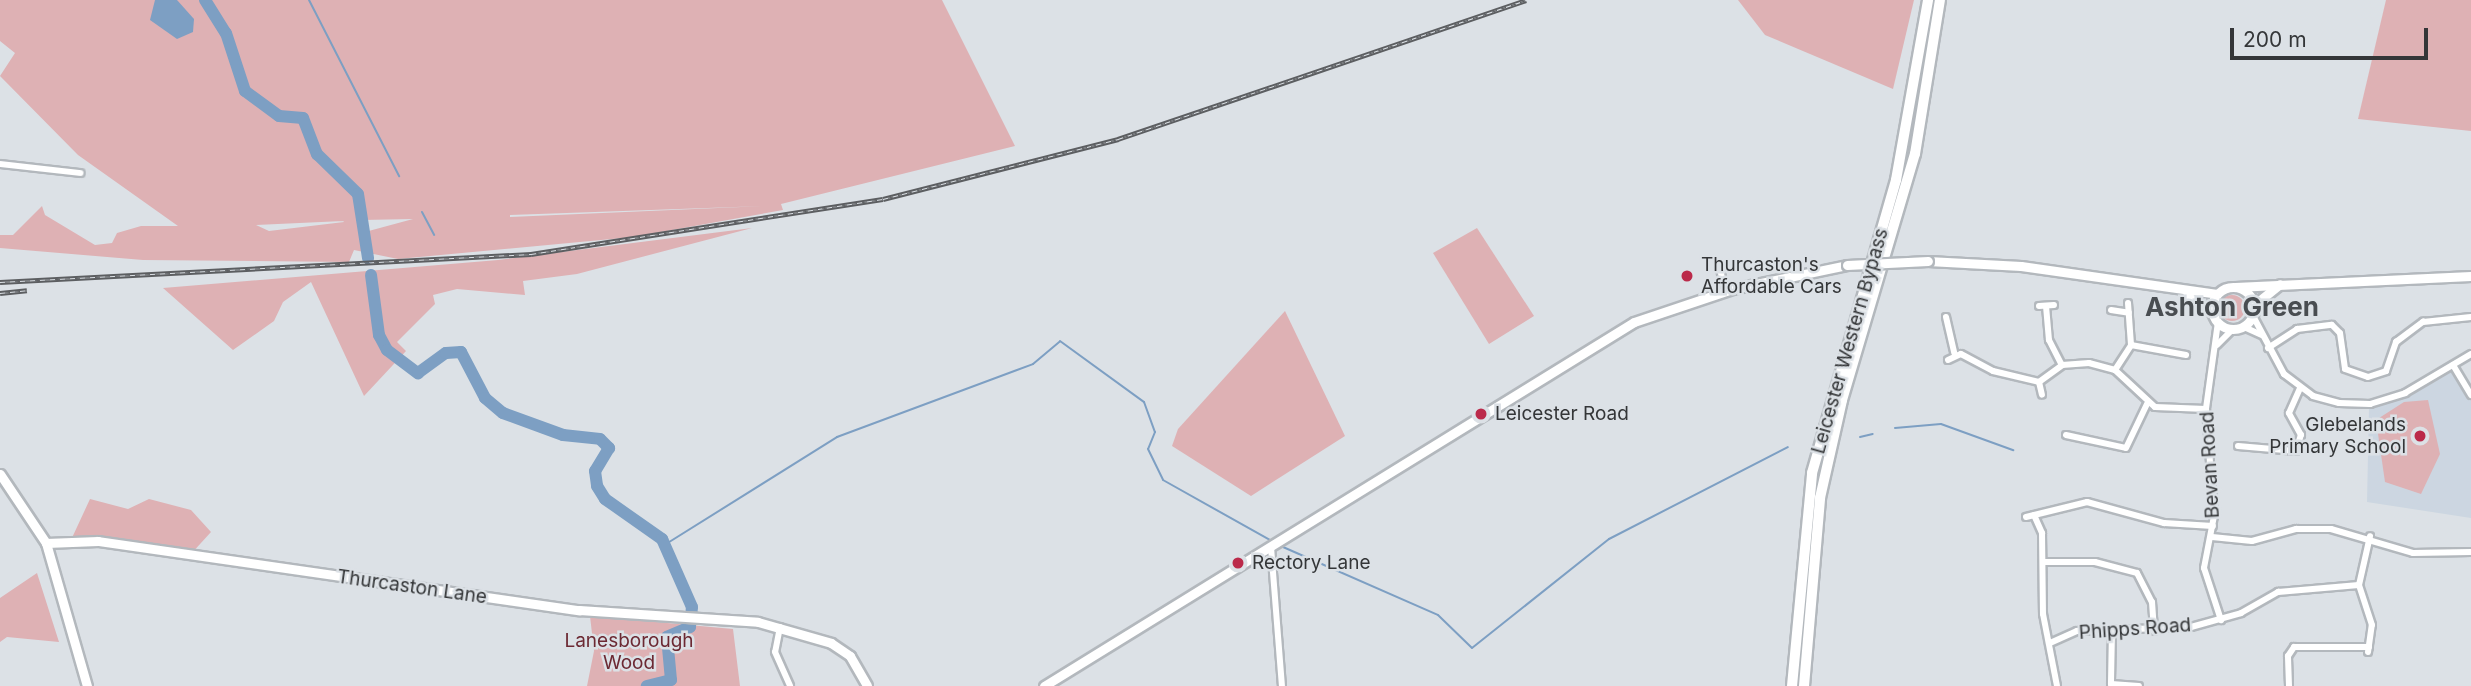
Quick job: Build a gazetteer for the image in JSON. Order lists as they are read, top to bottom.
{
  "streets": {
    "highway": ["Leicester Western Bypass"],
    "street": ["Bevan Road", "Thurcaston Lane", "Phipps Road"]
  },
  "crossings": [
    ["Bevan Road", "Phipps Road"]
  ],
  "districts": ["Ashton Green"],
  "parks": ["Lanesborough Wood"],
  "places": [
    "Thurcaston's Affordable Cars",
    "Leicester Road",
    "Glebelands Primary School",
    "Rectory Lane"
  ],
  "scale_bar": "200 m"
}
